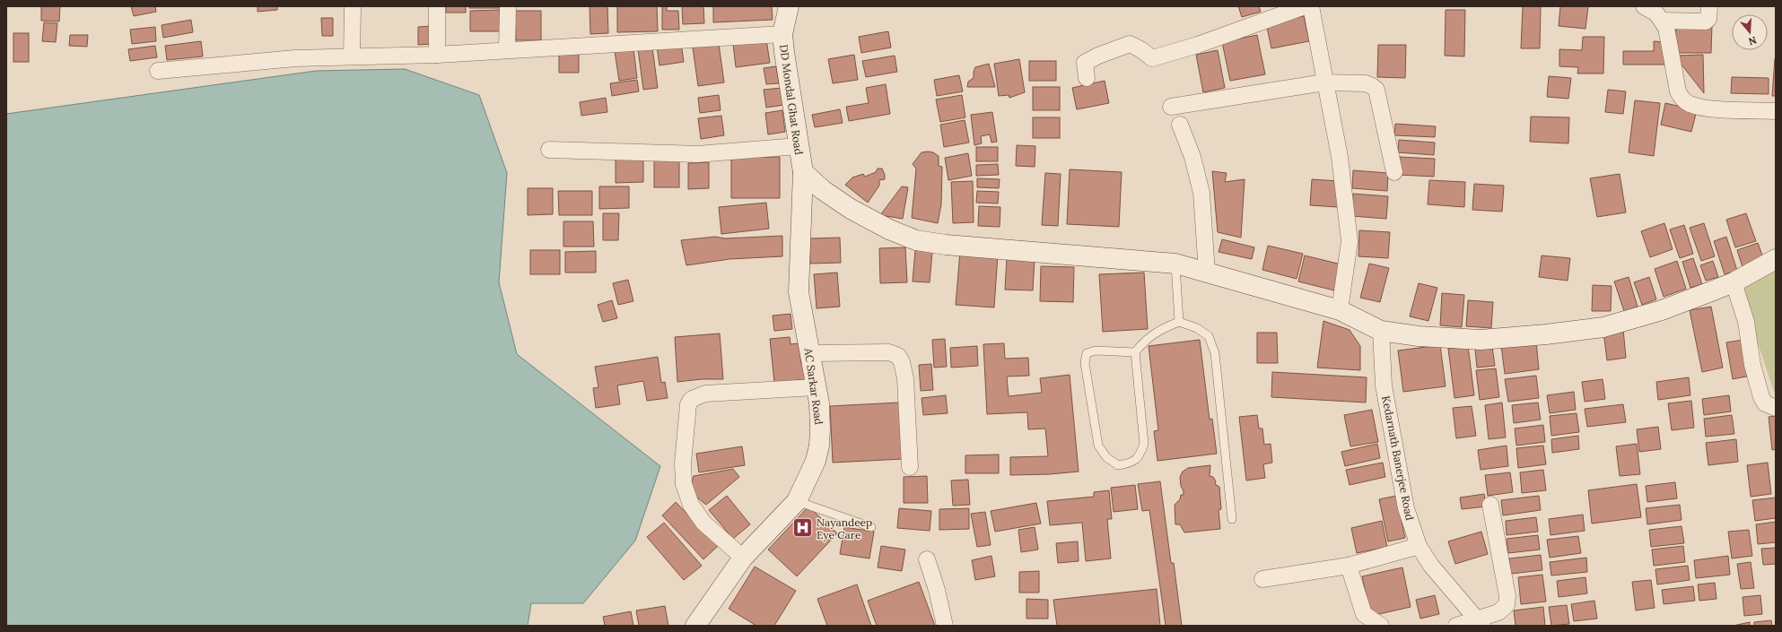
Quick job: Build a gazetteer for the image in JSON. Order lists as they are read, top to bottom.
{
  "streets": {
    "street": ["DD Mondal Ghat Road", "AC Sarkar Road", "Kedarnath Banerjee Road"]
  },
  "crossings": [
    ["DD Mondal Ghat Road", "AC Sarkar Road"]
  ],
  "places": {
    "hospital": ["Nayandeep Eye Care"]
  },
  "north": "bottom"
}
